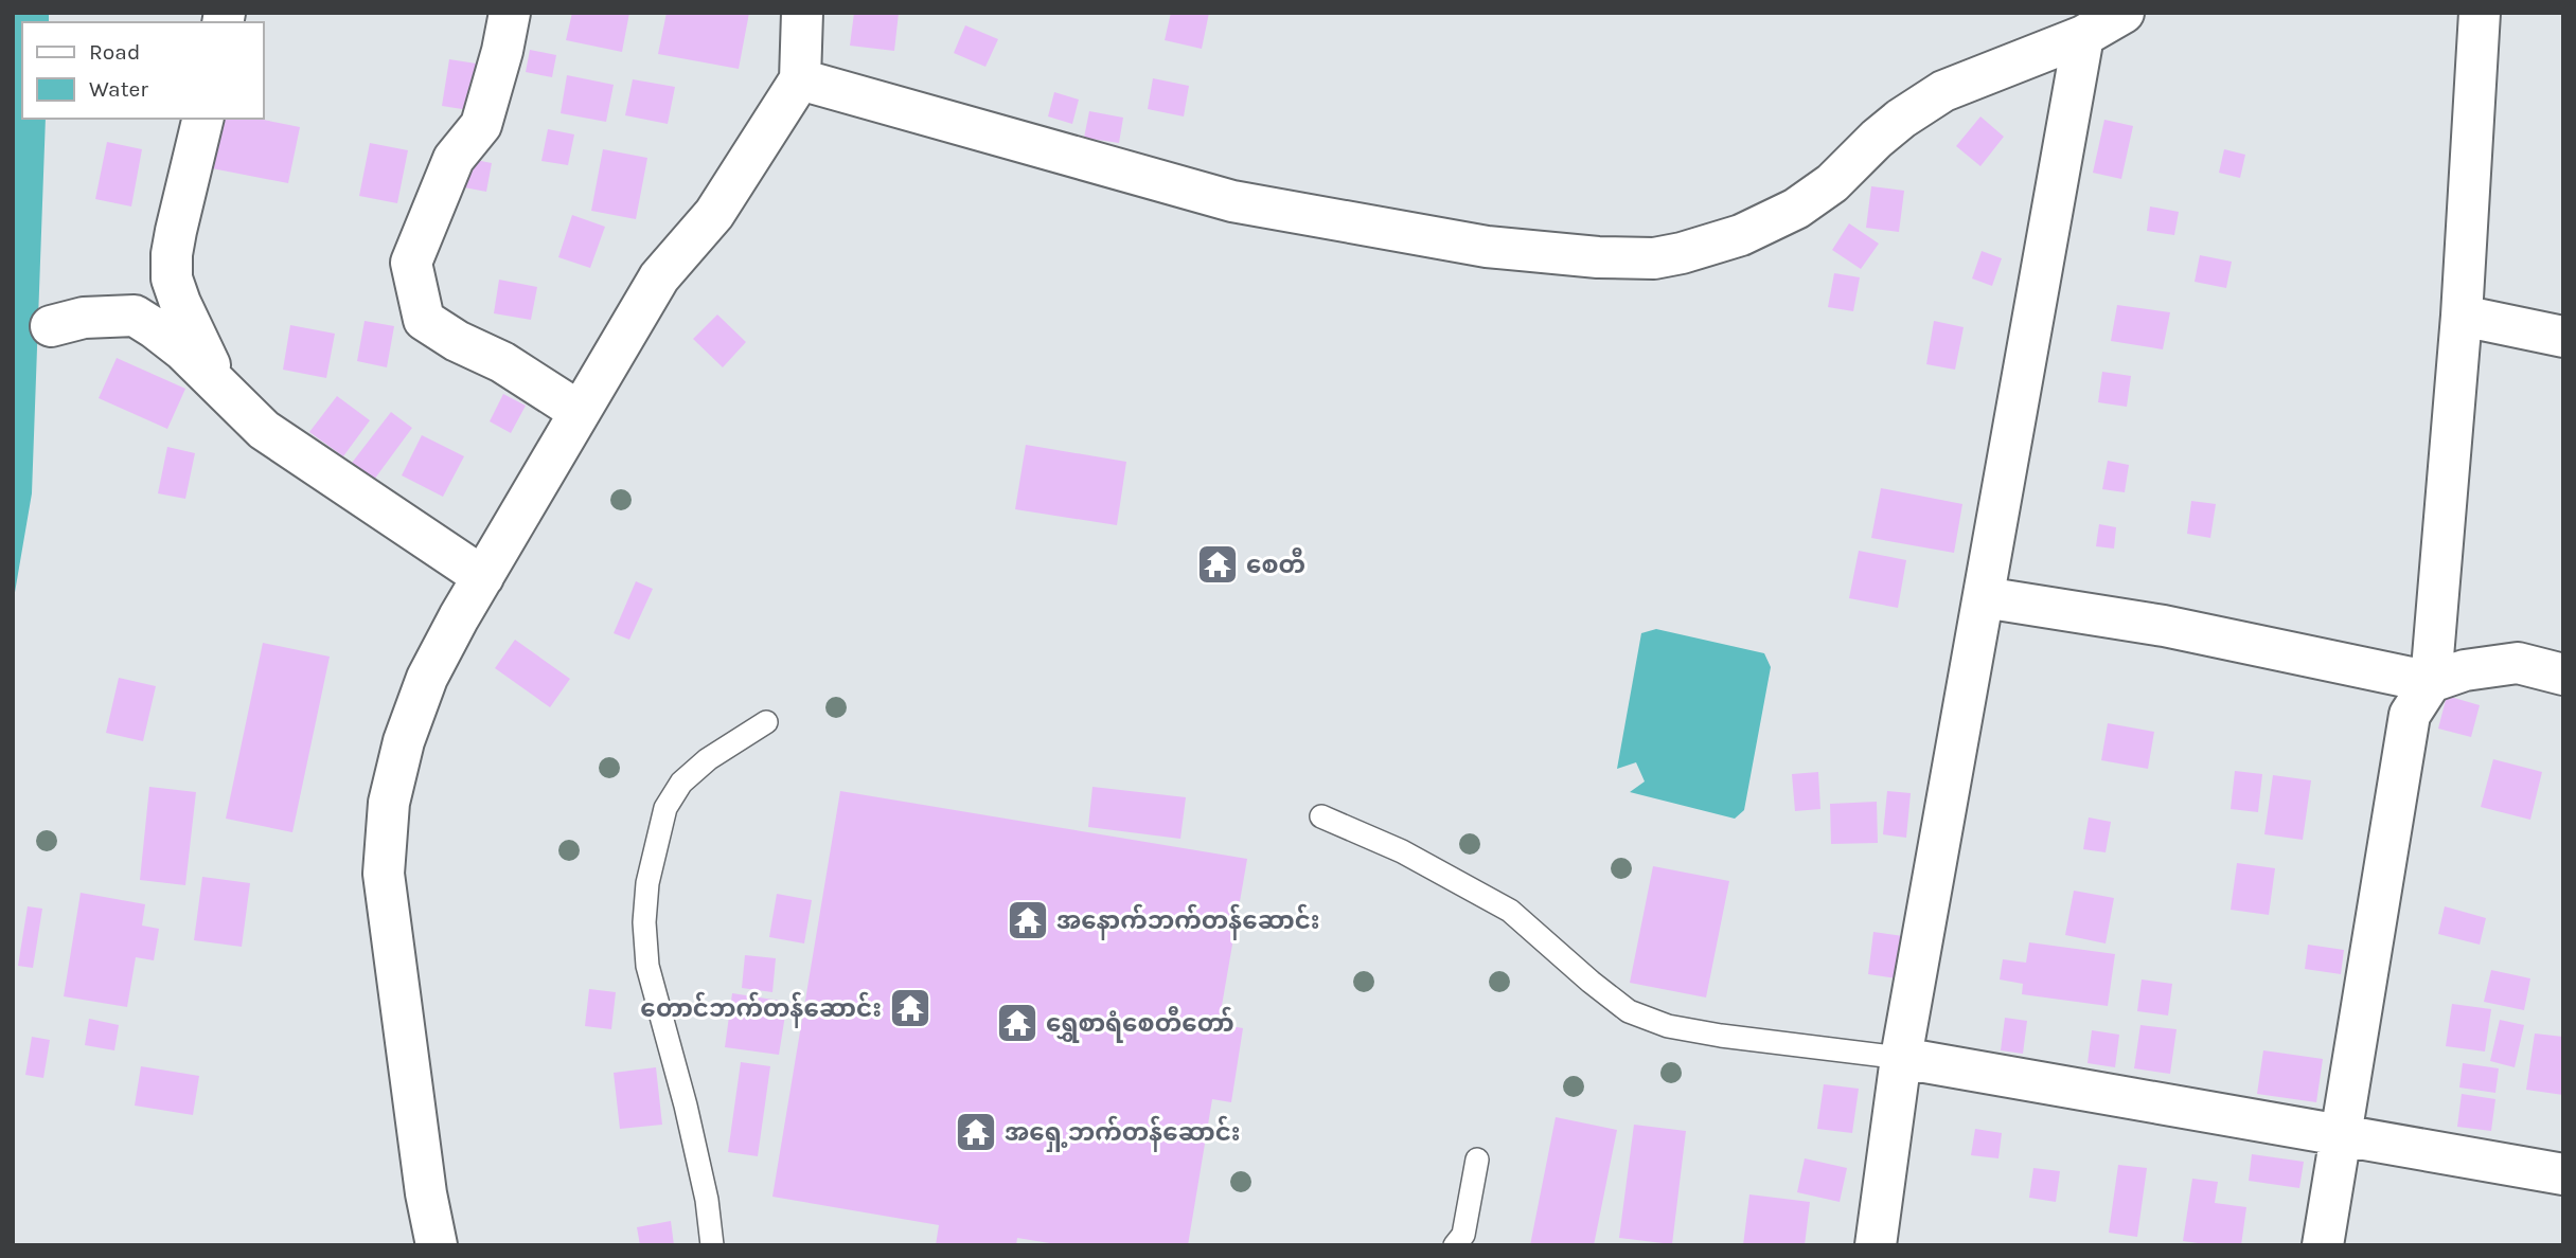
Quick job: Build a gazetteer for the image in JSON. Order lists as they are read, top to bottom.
{
  "places": {
    "temple": [
      "စေတီ",
      "အနောက်ဘက်တန်ဆောင်း",
      "တောင်ဘက်တန်ဆောင်း",
      "ရွှေစာရံစေတီတော်",
      "အရှေ့ဘက်တန်ဆောင်း"
    ]
  },
  "legend": ["Road", "Water"]
}
